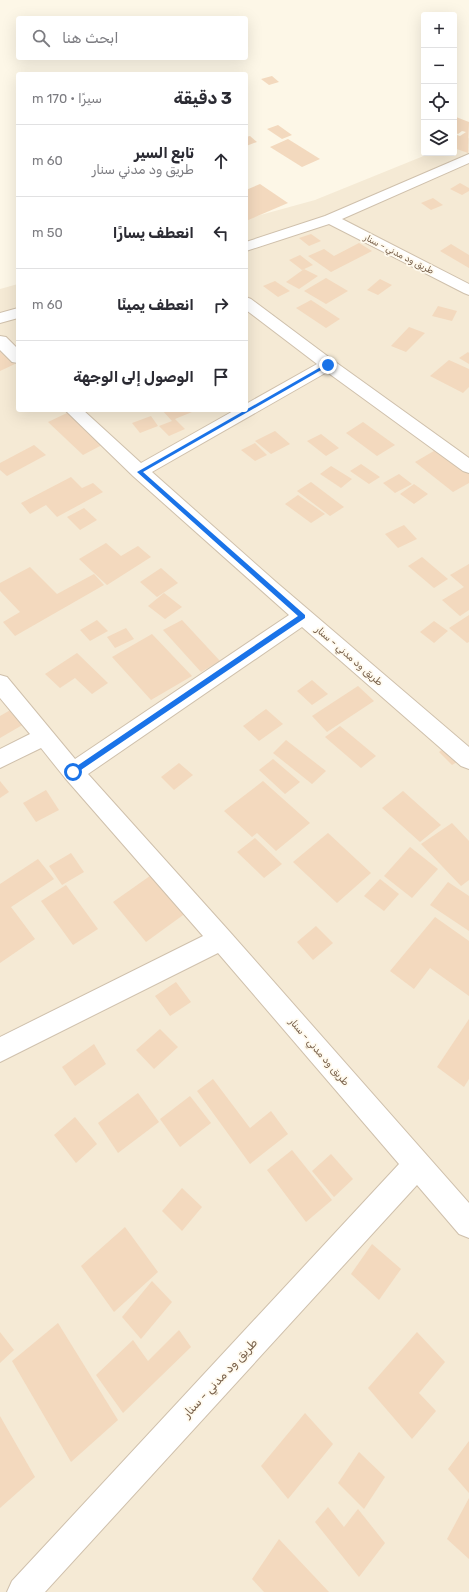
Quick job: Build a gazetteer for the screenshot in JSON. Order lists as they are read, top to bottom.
{
  "streets": {
    "street": ["طريق ود مدني - سنار"]
  },
  "page": {
    "map_buttons": ["+", "−"],
    "search": "ابحث هنا",
    "heading": ["3 دقيقة", "سيرًا · 170 m"],
    "list": [
      ["تابع السير", "طريق ود مدني سنار", "60 m"],
      ["انعطف يسارًا", "50 m"],
      ["انعطف يمينًا", "60 m"],
      "الوصول إلى الوجهة"
    ]
  }
}
